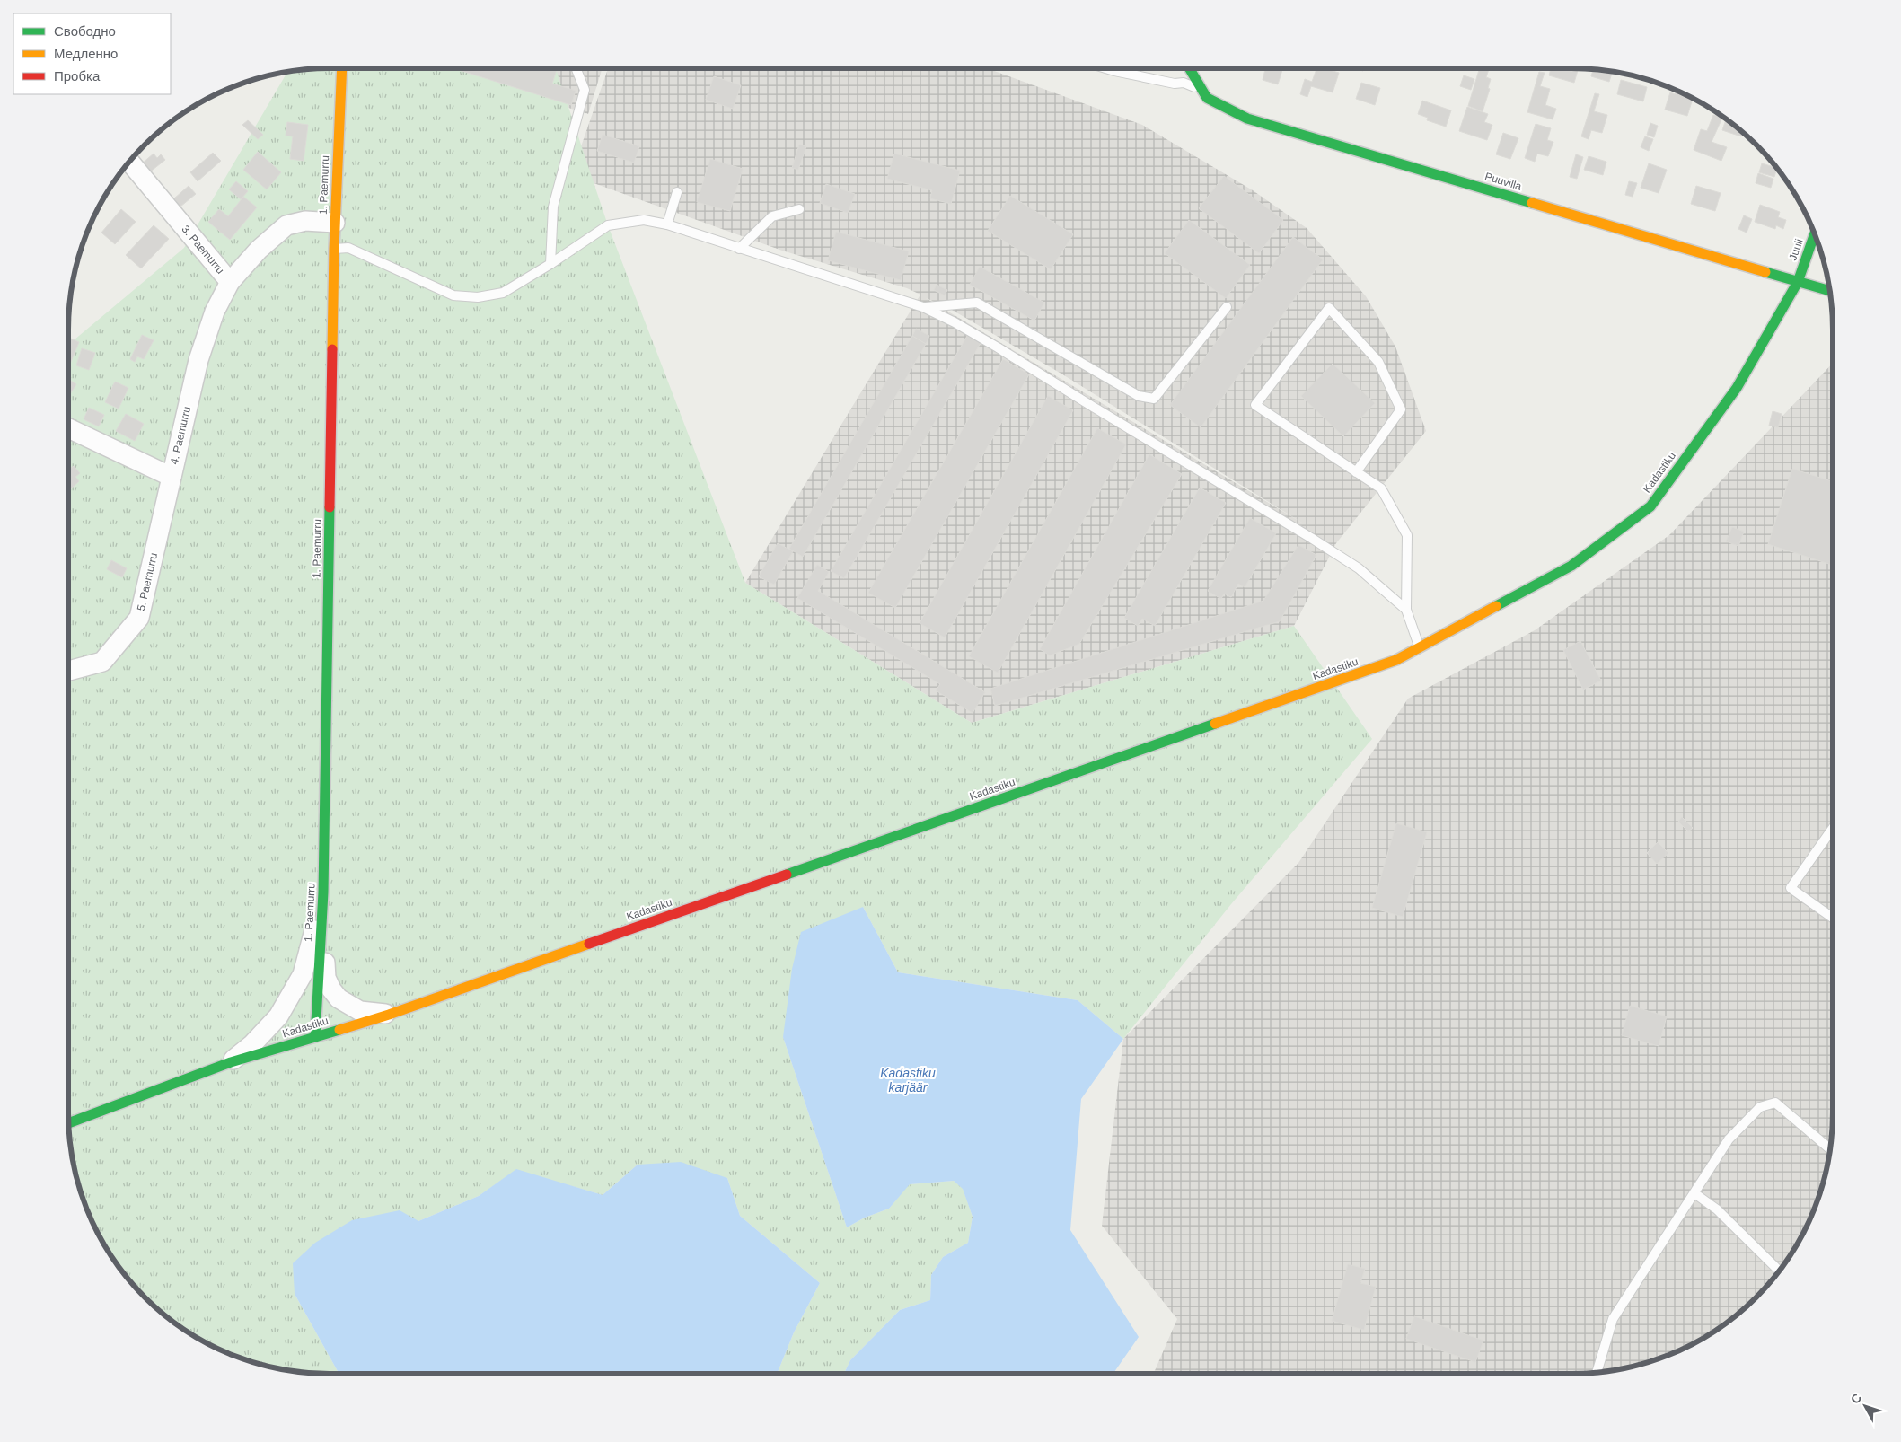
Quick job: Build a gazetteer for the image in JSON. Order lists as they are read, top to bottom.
{
  "streets": {
    "street": [
      "Puuvilla",
      "1. Paemurru",
      "3. Paemurru",
      "Juuli",
      "4. Paemurru",
      "Kadastiku",
      "5. Paemurru"
    ]
  },
  "crossings": [
    ["Puuvilla", "Juuli"],
    ["Puuvilla", "Kadastiku"],
    ["1. Paemurru", "3. Paemurru"],
    ["1. Paemurru", "Kadastiku"],
    ["3. Paemurru", "4. Paemurru"],
    ["Juuli", "Kadastiku"],
    ["4. Paemurru", "5. Paemurru"]
  ],
  "water": ["Kadastiku karjäär"],
  "legend": ["Свободно", "Медленно", "Пробка"],
  "north": "top left"
}
